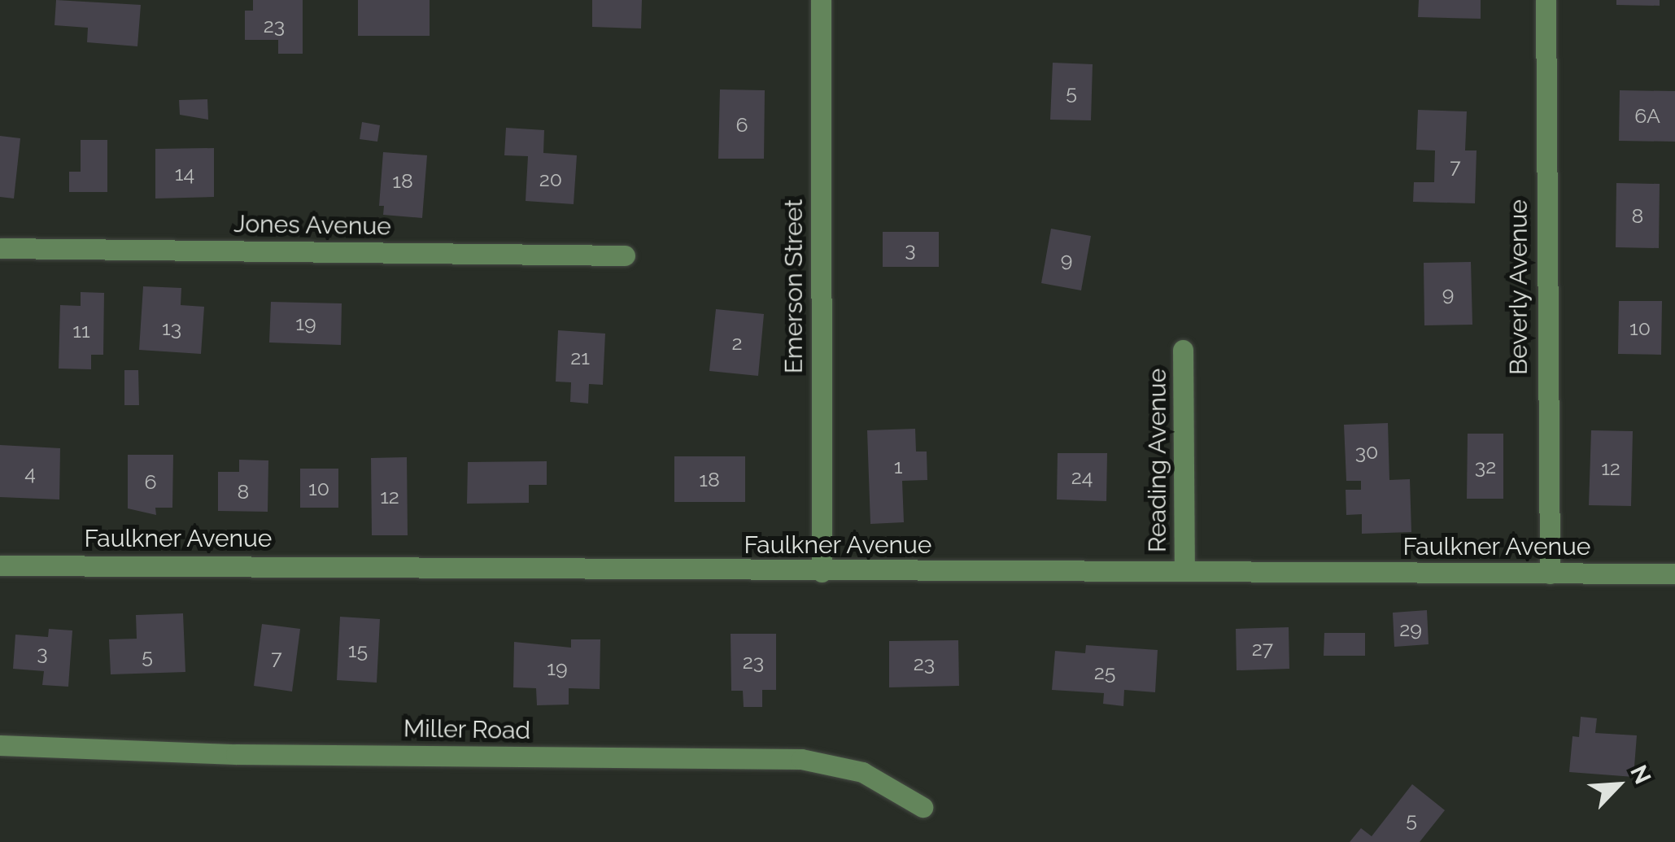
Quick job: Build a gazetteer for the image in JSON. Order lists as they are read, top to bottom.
{
  "streets": {
    "street": [
      "Jones Avenue",
      "Emerson Street",
      "Beverly Avenue",
      "Reading Avenue",
      "Faulkner Avenue",
      "Miller Road"
    ]
  },
  "crossings": [
    ["Emerson Street", "Faulkner Avenue"],
    ["Beverly Avenue", "Faulkner Avenue"],
    ["Reading Avenue", "Faulkner Avenue"]
  ],
  "house_numbers": [
    "23",
    "5",
    "6A",
    "6",
    "7",
    "14",
    "20",
    "18",
    "8",
    "3",
    "9",
    "9",
    "19",
    "13",
    "10",
    "11",
    "2",
    "21",
    "30",
    "1",
    "32",
    "12",
    "4",
    "24",
    "18",
    "6",
    "10",
    "8",
    "12",
    "29",
    "27",
    "15",
    "3",
    "5",
    "7",
    "23",
    "23",
    "19",
    "25",
    "5"
  ],
  "north": "top right"
}
